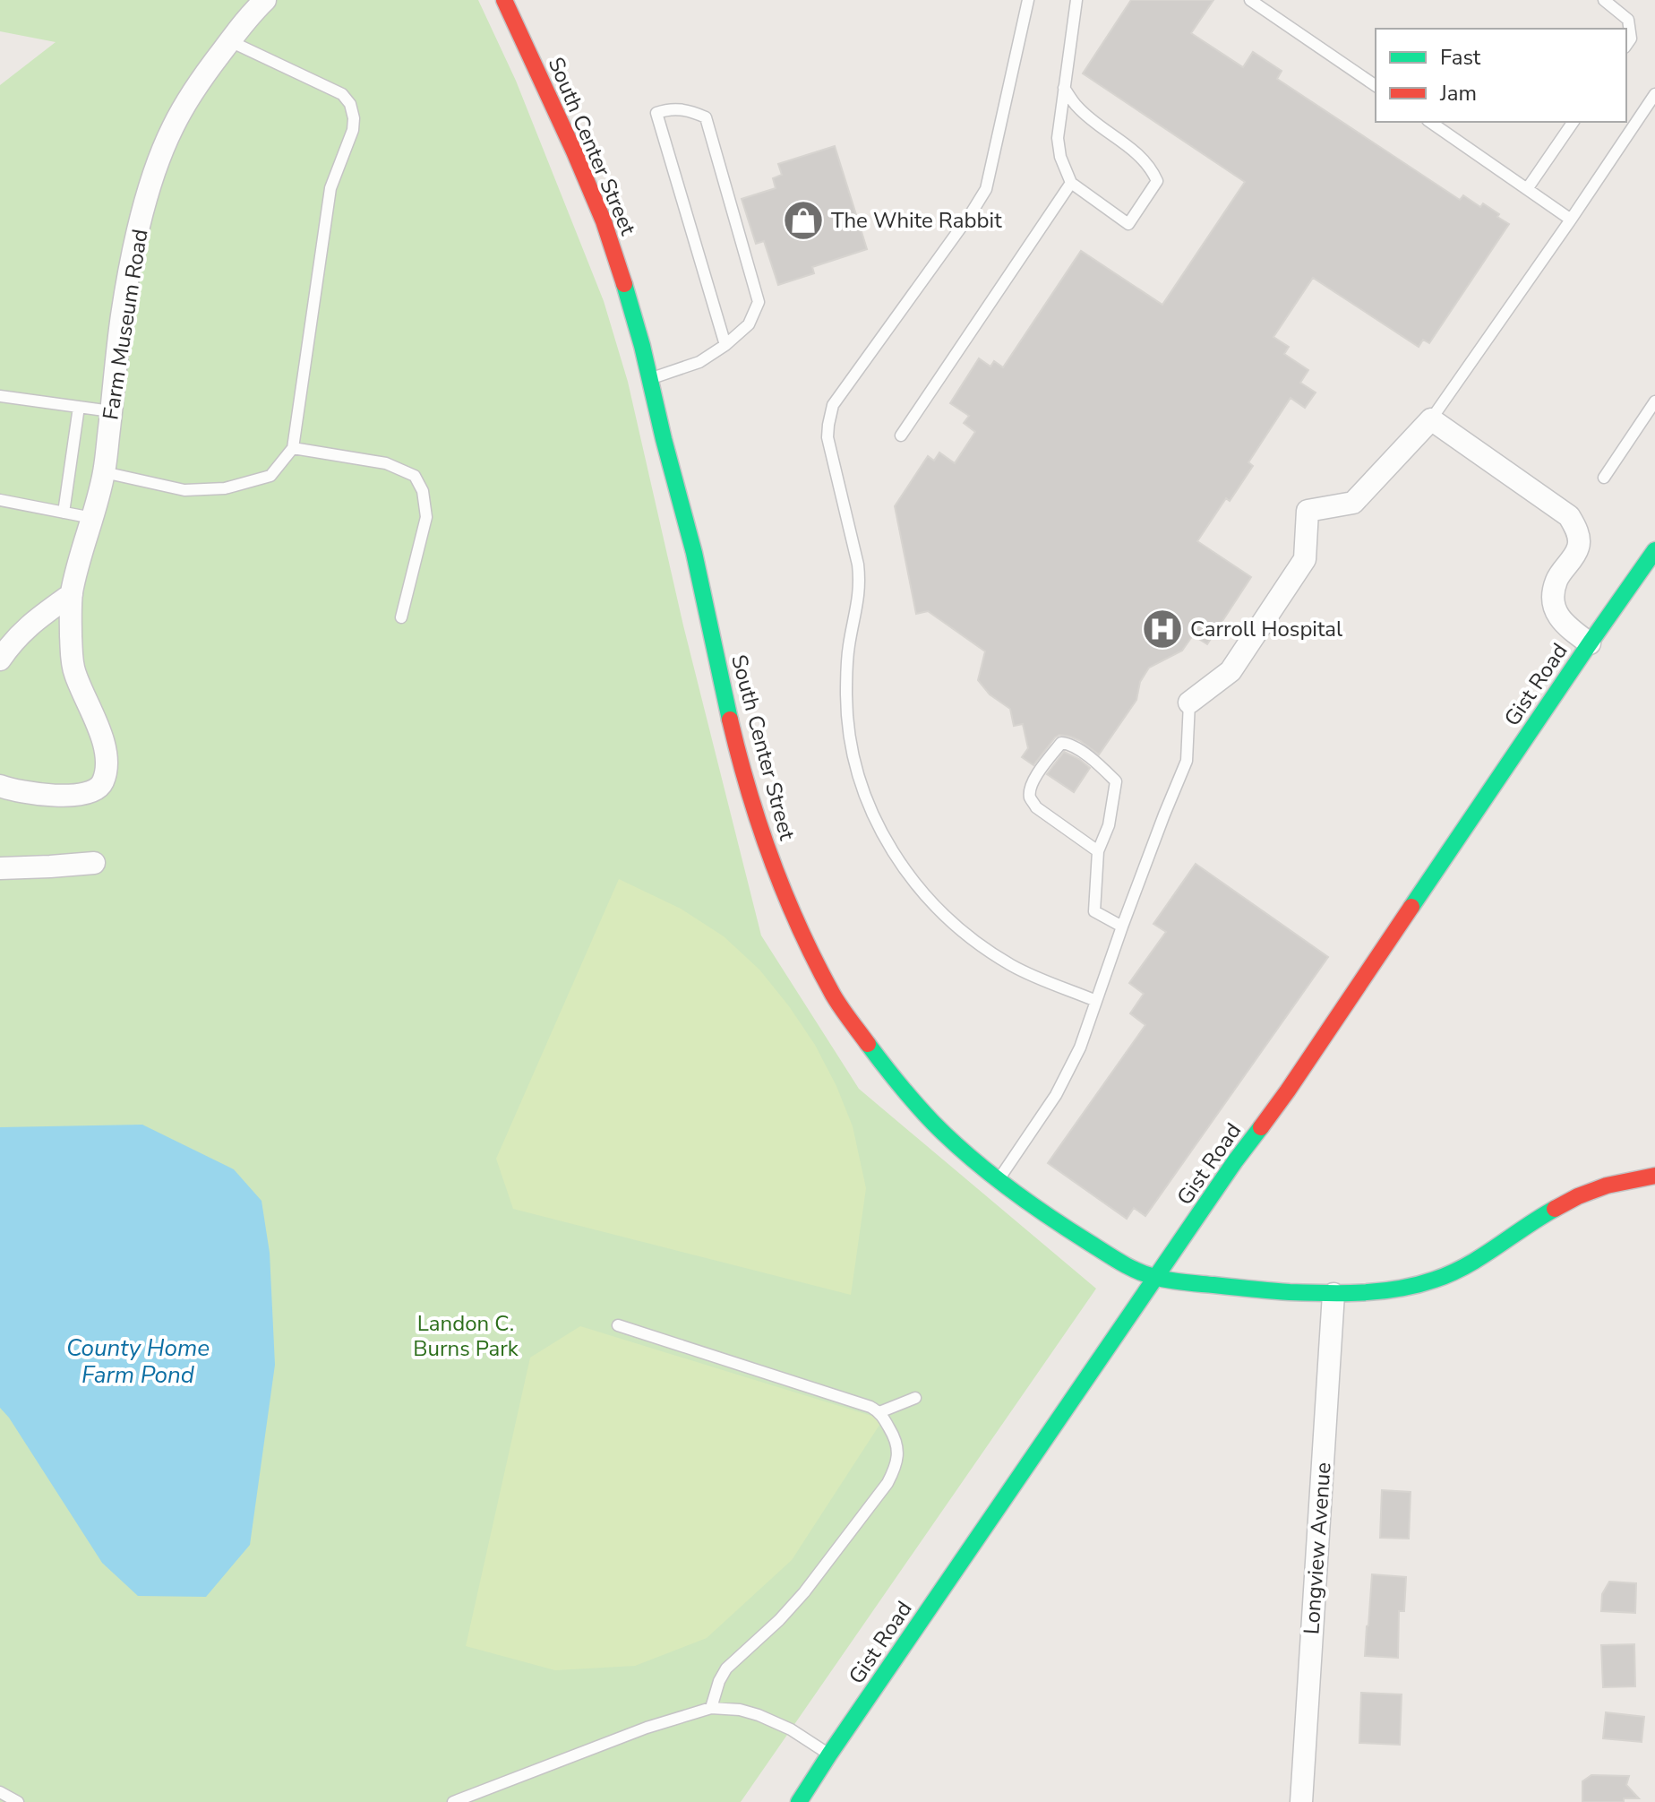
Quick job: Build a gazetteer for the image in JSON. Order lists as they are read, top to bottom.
{
  "streets": {
    "street": [
      "South Center Street",
      "Farm Museum Road",
      "Gist Road",
      "Longview Avenue"
    ]
  },
  "crossings": [
    ["South Center Street", "Gist Road"],
    ["South Center Street", "Longview Avenue"]
  ],
  "water": ["County Home Farm Pond"],
  "parks": ["Landon C. Burns Park"],
  "places": {
    "shop": ["The White Rabbit"],
    "hospital": ["Carroll Hospital"]
  },
  "legend": ["Fast", "Jam"]
}
